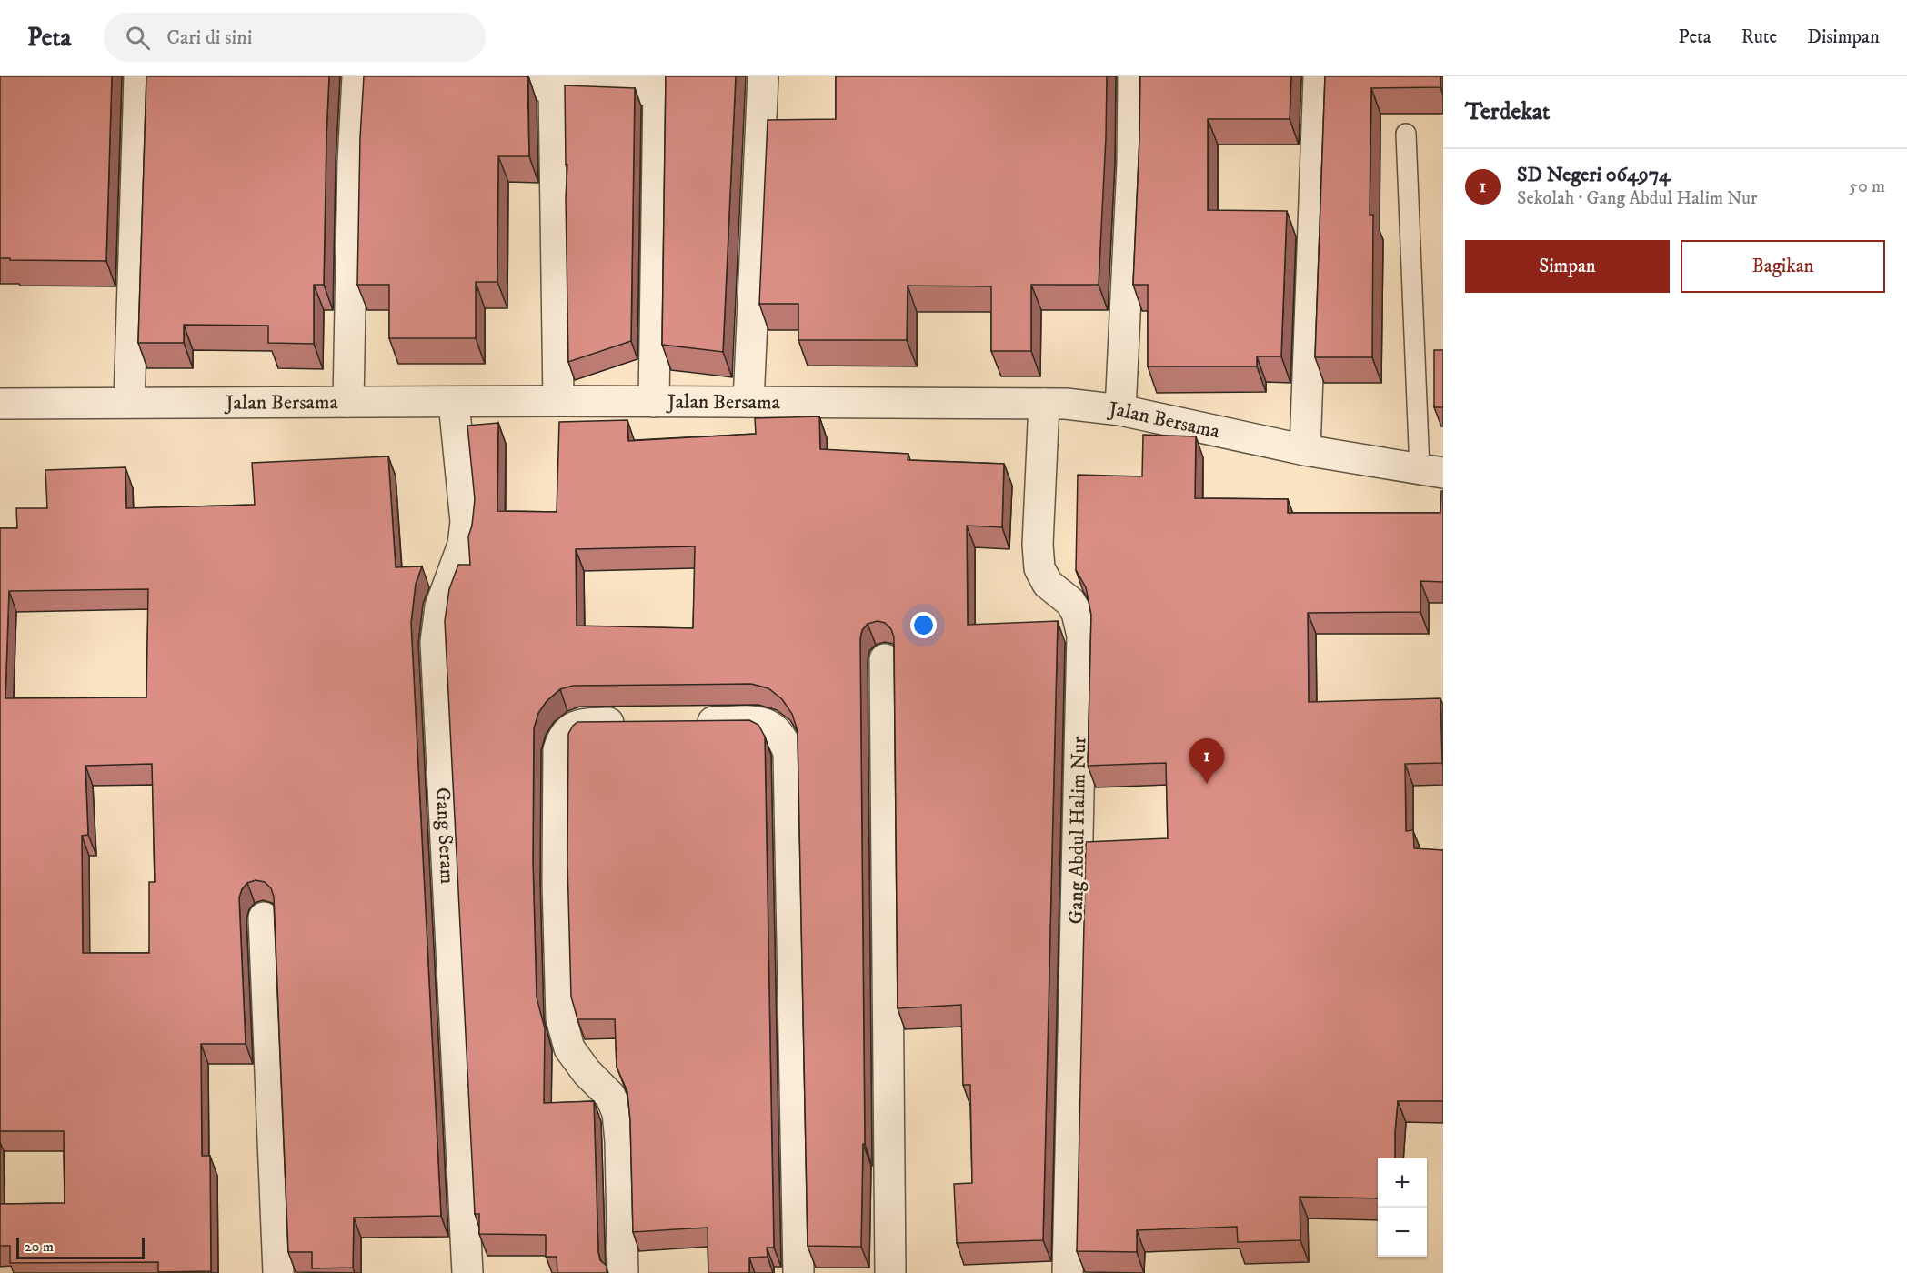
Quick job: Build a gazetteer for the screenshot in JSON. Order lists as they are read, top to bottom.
{
  "streets": {
    "street": ["Jalan Bersama", "Gang Abdul Halim Nur", "Gang Seram"]
  },
  "crossings": [
    ["Jalan Bersama", "Gang Abdul Halim Nur"],
    ["Jalan Bersama", "Gang Seram"]
  ],
  "scale_bar": "20 m",
  "page": {
    "header": "Peta",
    "search": "Cari di sini",
    "nav": ["Peta", "Rute", "Disimpan"],
    "heading": "Terdekat",
    "list": [
      {
        "mark": "1",
        "name": "SD Negeri 064974",
        "note": "Sekolah · Gang Abdul Halim Nur",
        "value": "50 m"
      }
    ],
    "buttons": ["Simpan", "Bagikan"],
    "pins": "1",
    "map_buttons": ["+", "−"],
    "scale": "20 m"
  }
}
